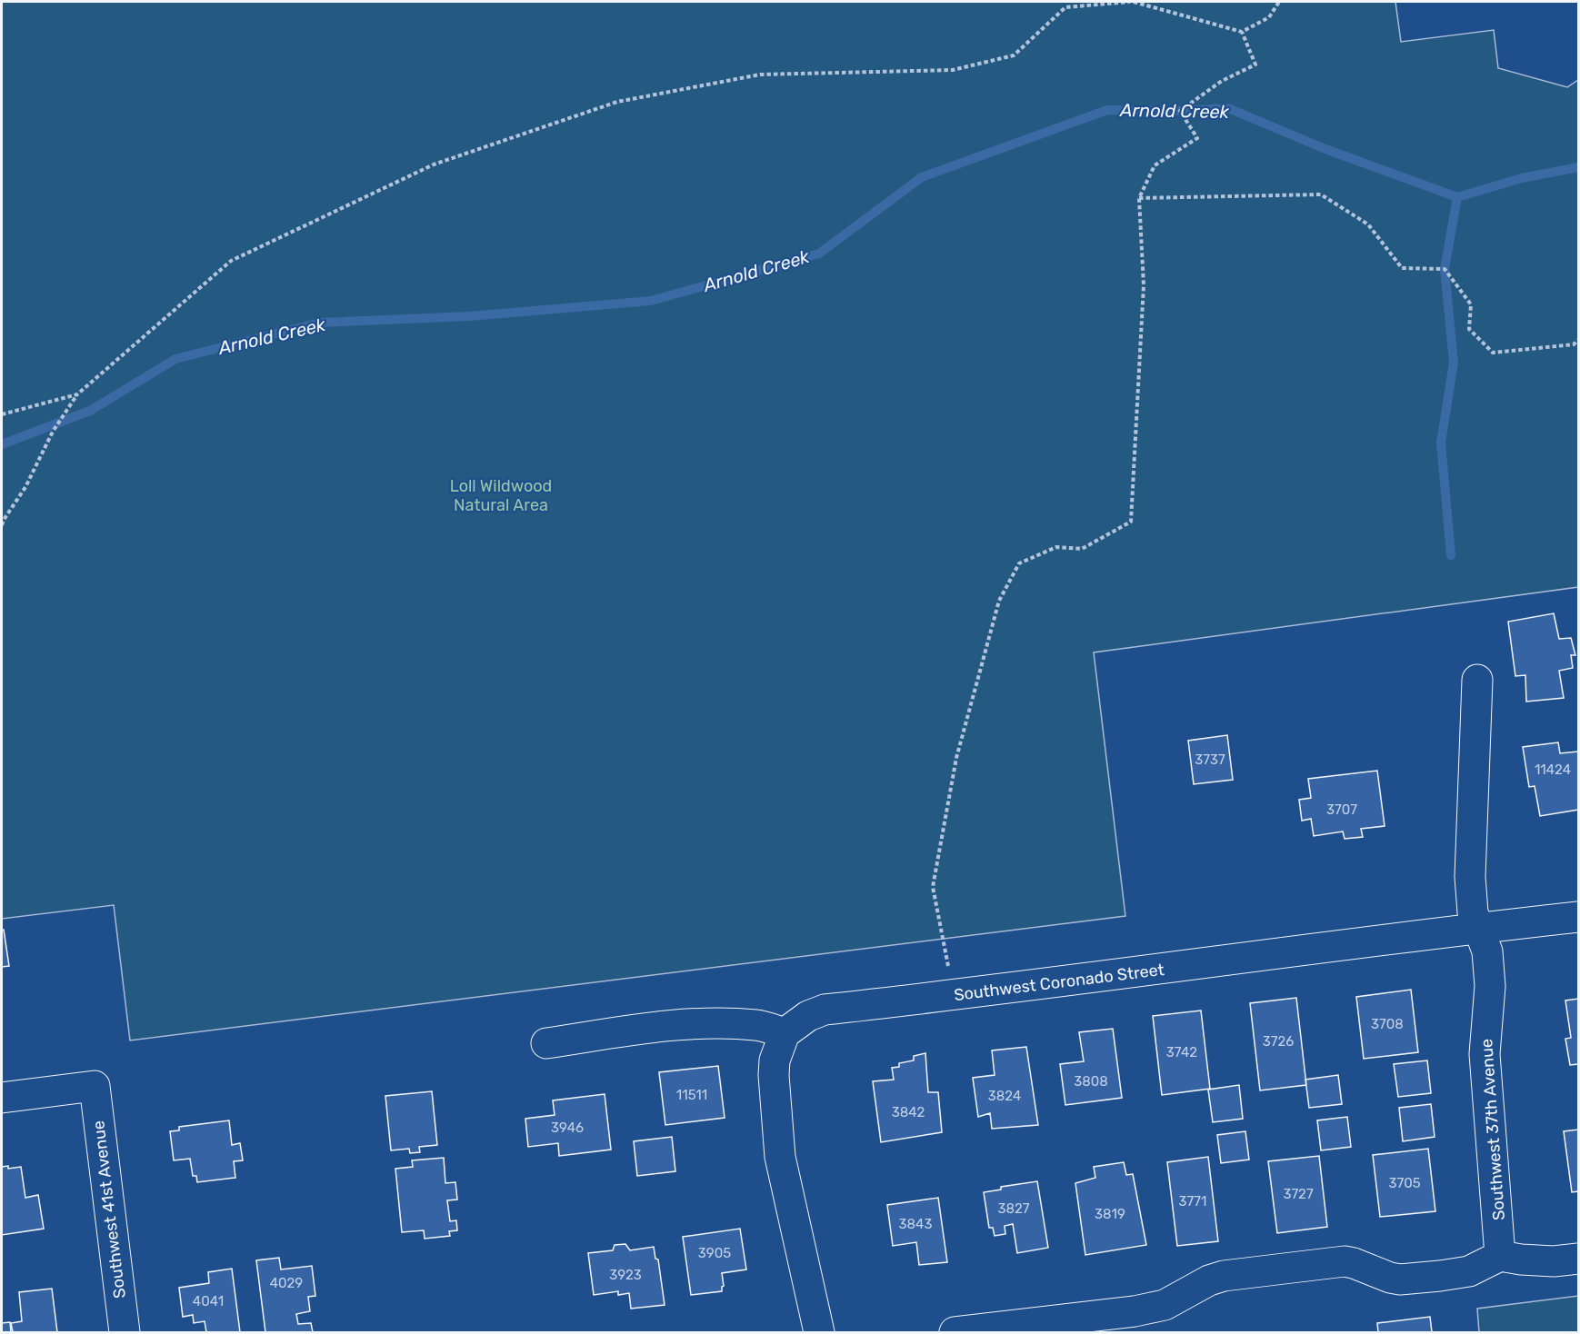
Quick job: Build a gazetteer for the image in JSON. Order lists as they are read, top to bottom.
{
  "streets": {
    "street": ["Southwest Coronado Street", "Southwest 37th Avenue", "Southwest 41st Avenue"]
  },
  "crossings": [
    ["Southwest Coronado Street", "Southwest 37th Avenue"]
  ],
  "water": ["Arnold Creek"],
  "parks": ["Loll Wildwood Natural Area"],
  "house_numbers": [
    "3737",
    "11424",
    "3707",
    "3708",
    "3726",
    "3742",
    "3808",
    "11511",
    "3824",
    "3842",
    "3946",
    "3705",
    "3727",
    "3771",
    "3827",
    "3819",
    "3843",
    "3905",
    "3923",
    "4029",
    "4041"
  ]
}
